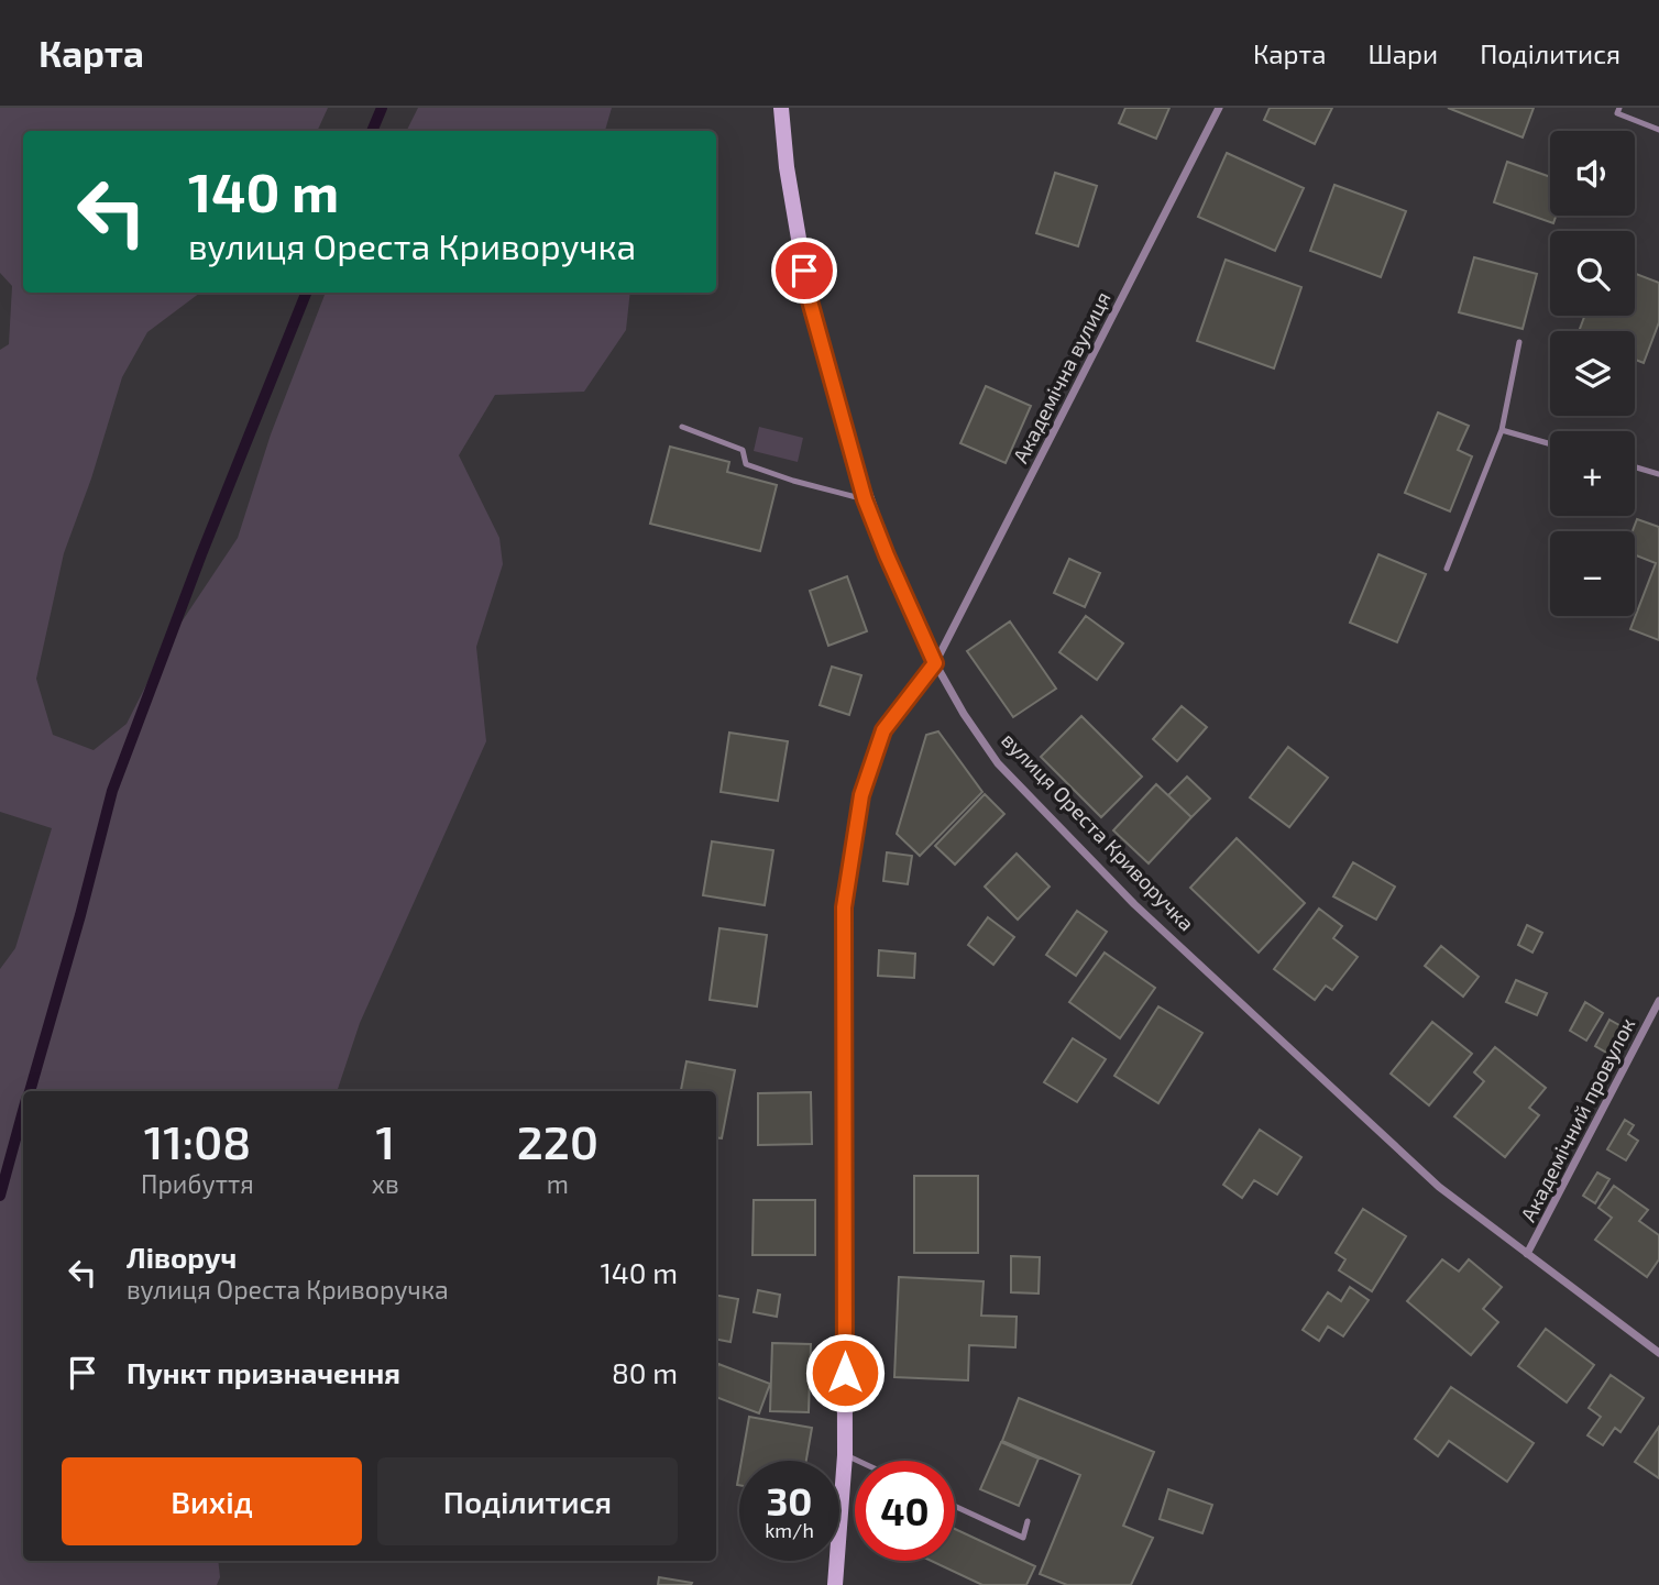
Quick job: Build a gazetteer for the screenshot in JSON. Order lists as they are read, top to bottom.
{
  "streets": {
    "street": ["Академічна вулиця", "вулиця Ореста Криворучка", "Академічний провулок"]
  },
  "crossings": [
    ["Академічна вулиця", "вулиця Ореста Криворучка"],
    ["вулиця Ореста Криворучка", "Академічний провулок"]
  ],
  "page": {
    "header": "Карта",
    "nav": ["Карта", "Шари", "Поділитися"],
    "map_buttons": ["+", "−"],
    "turn": ["140 m", "вулиця Ореста Криворучка"],
    "eta": [
      "11:08",
      "Прибуття",
      "1",
      "хв",
      "220",
      "m"
    ],
    "list": [
      {
        "name": "Ліворуч",
        "note": "вулиця Ореста Криворучка",
        "value": "140 m"
      },
      {
        "name": "Пункт призначення",
        "value": "80 m"
      }
    ],
    "buttons": ["Вихід", "Поділитися"],
    "speed": "30 km/h",
    "limit": "40"
  }
}
